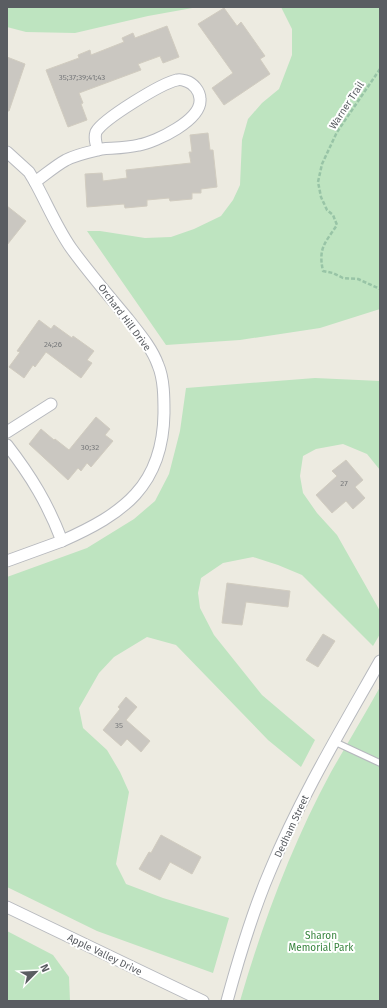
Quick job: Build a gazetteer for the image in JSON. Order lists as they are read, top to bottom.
{
  "streets": {
    "street": ["Orchard Hill Drive", "Dedham Street", "Apple Valley Drive"],
    "path": ["Warner Trail"]
  },
  "parks": ["Sharon Memorial Park"],
  "house_numbers": [
    "35;37;39;41;43",
    "24;26",
    "30;32",
    "27",
    "35"
  ],
  "north": "top right"
}
